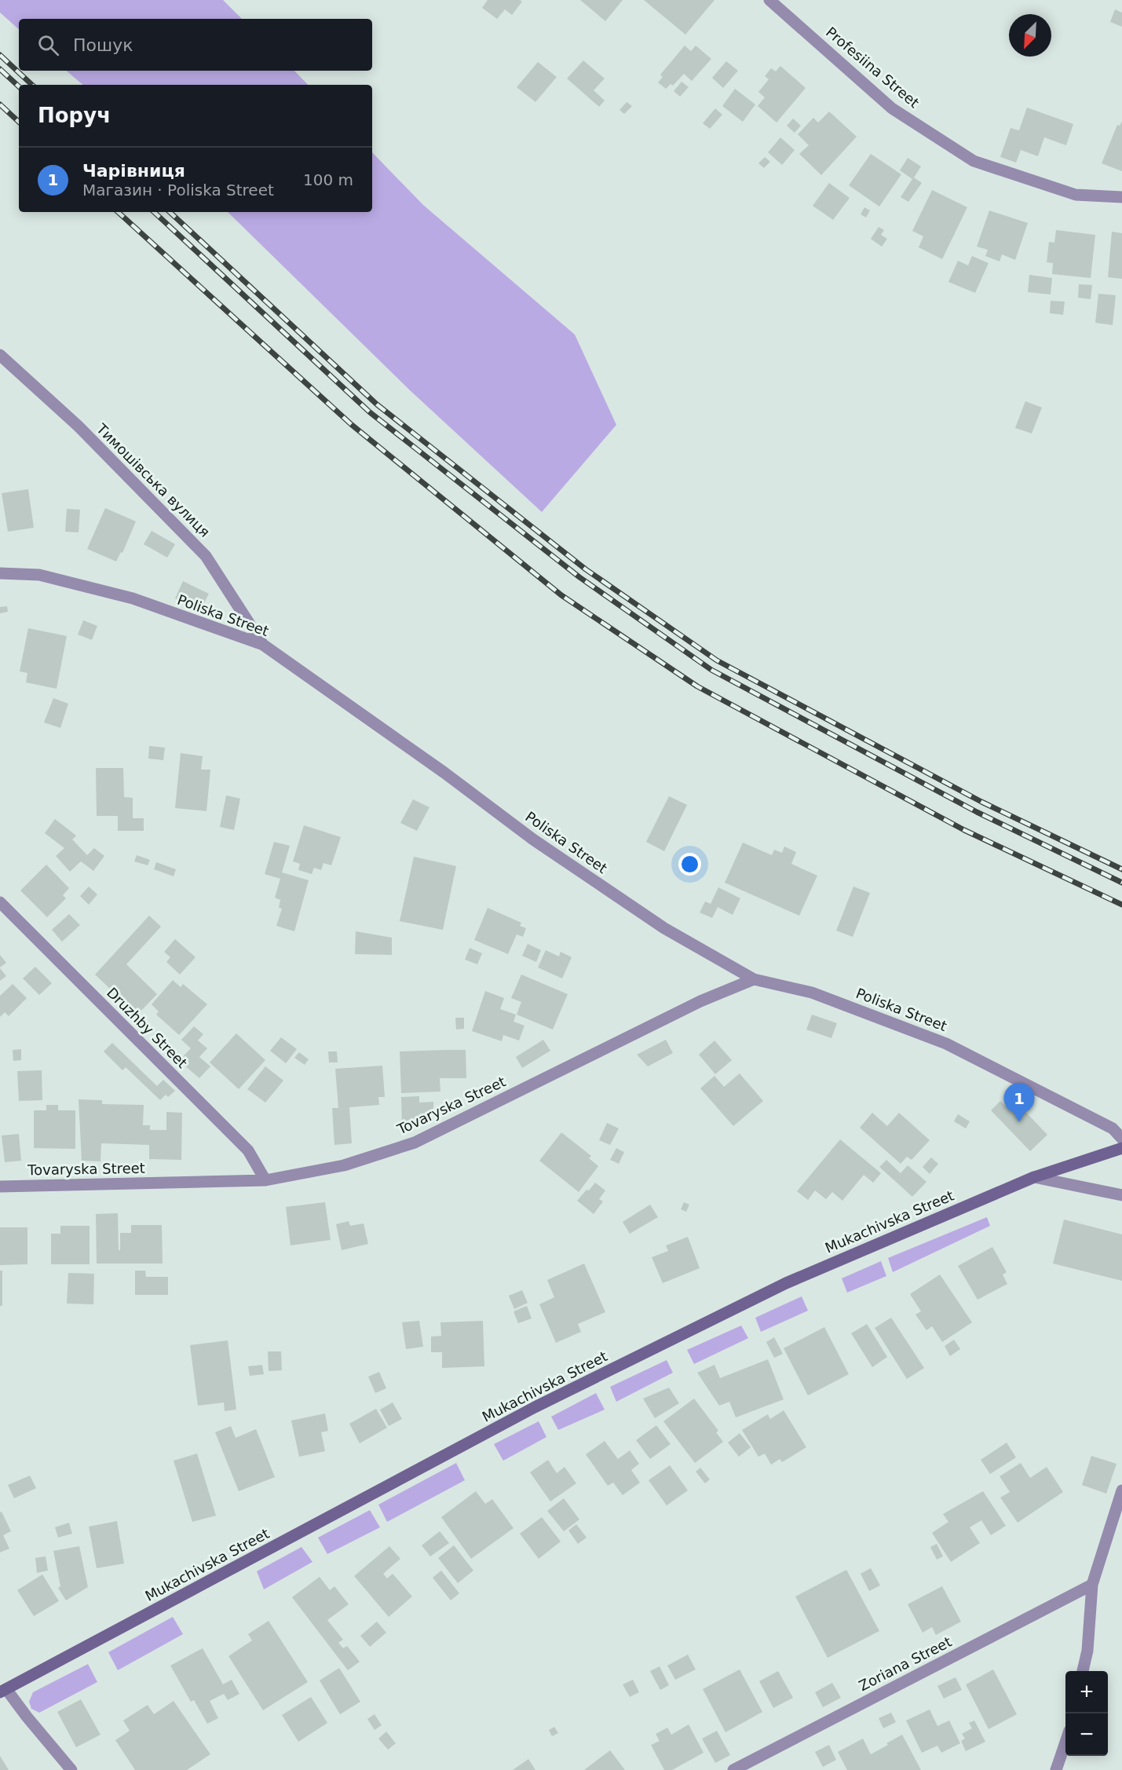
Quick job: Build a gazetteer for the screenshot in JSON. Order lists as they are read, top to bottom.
{
  "streets": {
    "street": [
      "Profesiina Street",
      "Тимошівська вулиця",
      "Poliska Street",
      "Druzhby Street",
      "Tovaryska Street",
      "Mukachivska Street",
      "Zoriana Street"
    ]
  },
  "crossings": [
    ["Тимошівська вулиця", "Poliska Street"],
    ["Poliska Street", "Tovaryska Street"],
    ["Druzhby Street", "Tovaryska Street"]
  ],
  "north": "bottom left",
  "page": {
    "search": "Пошук",
    "heading": "Поруч",
    "list": [
      {
        "mark": "1",
        "name": "Чарівниця",
        "note": "Магазин · Poliska Street",
        "value": "100 m"
      }
    ],
    "pins": "1",
    "map_buttons": ["+", "−"]
  }
}
